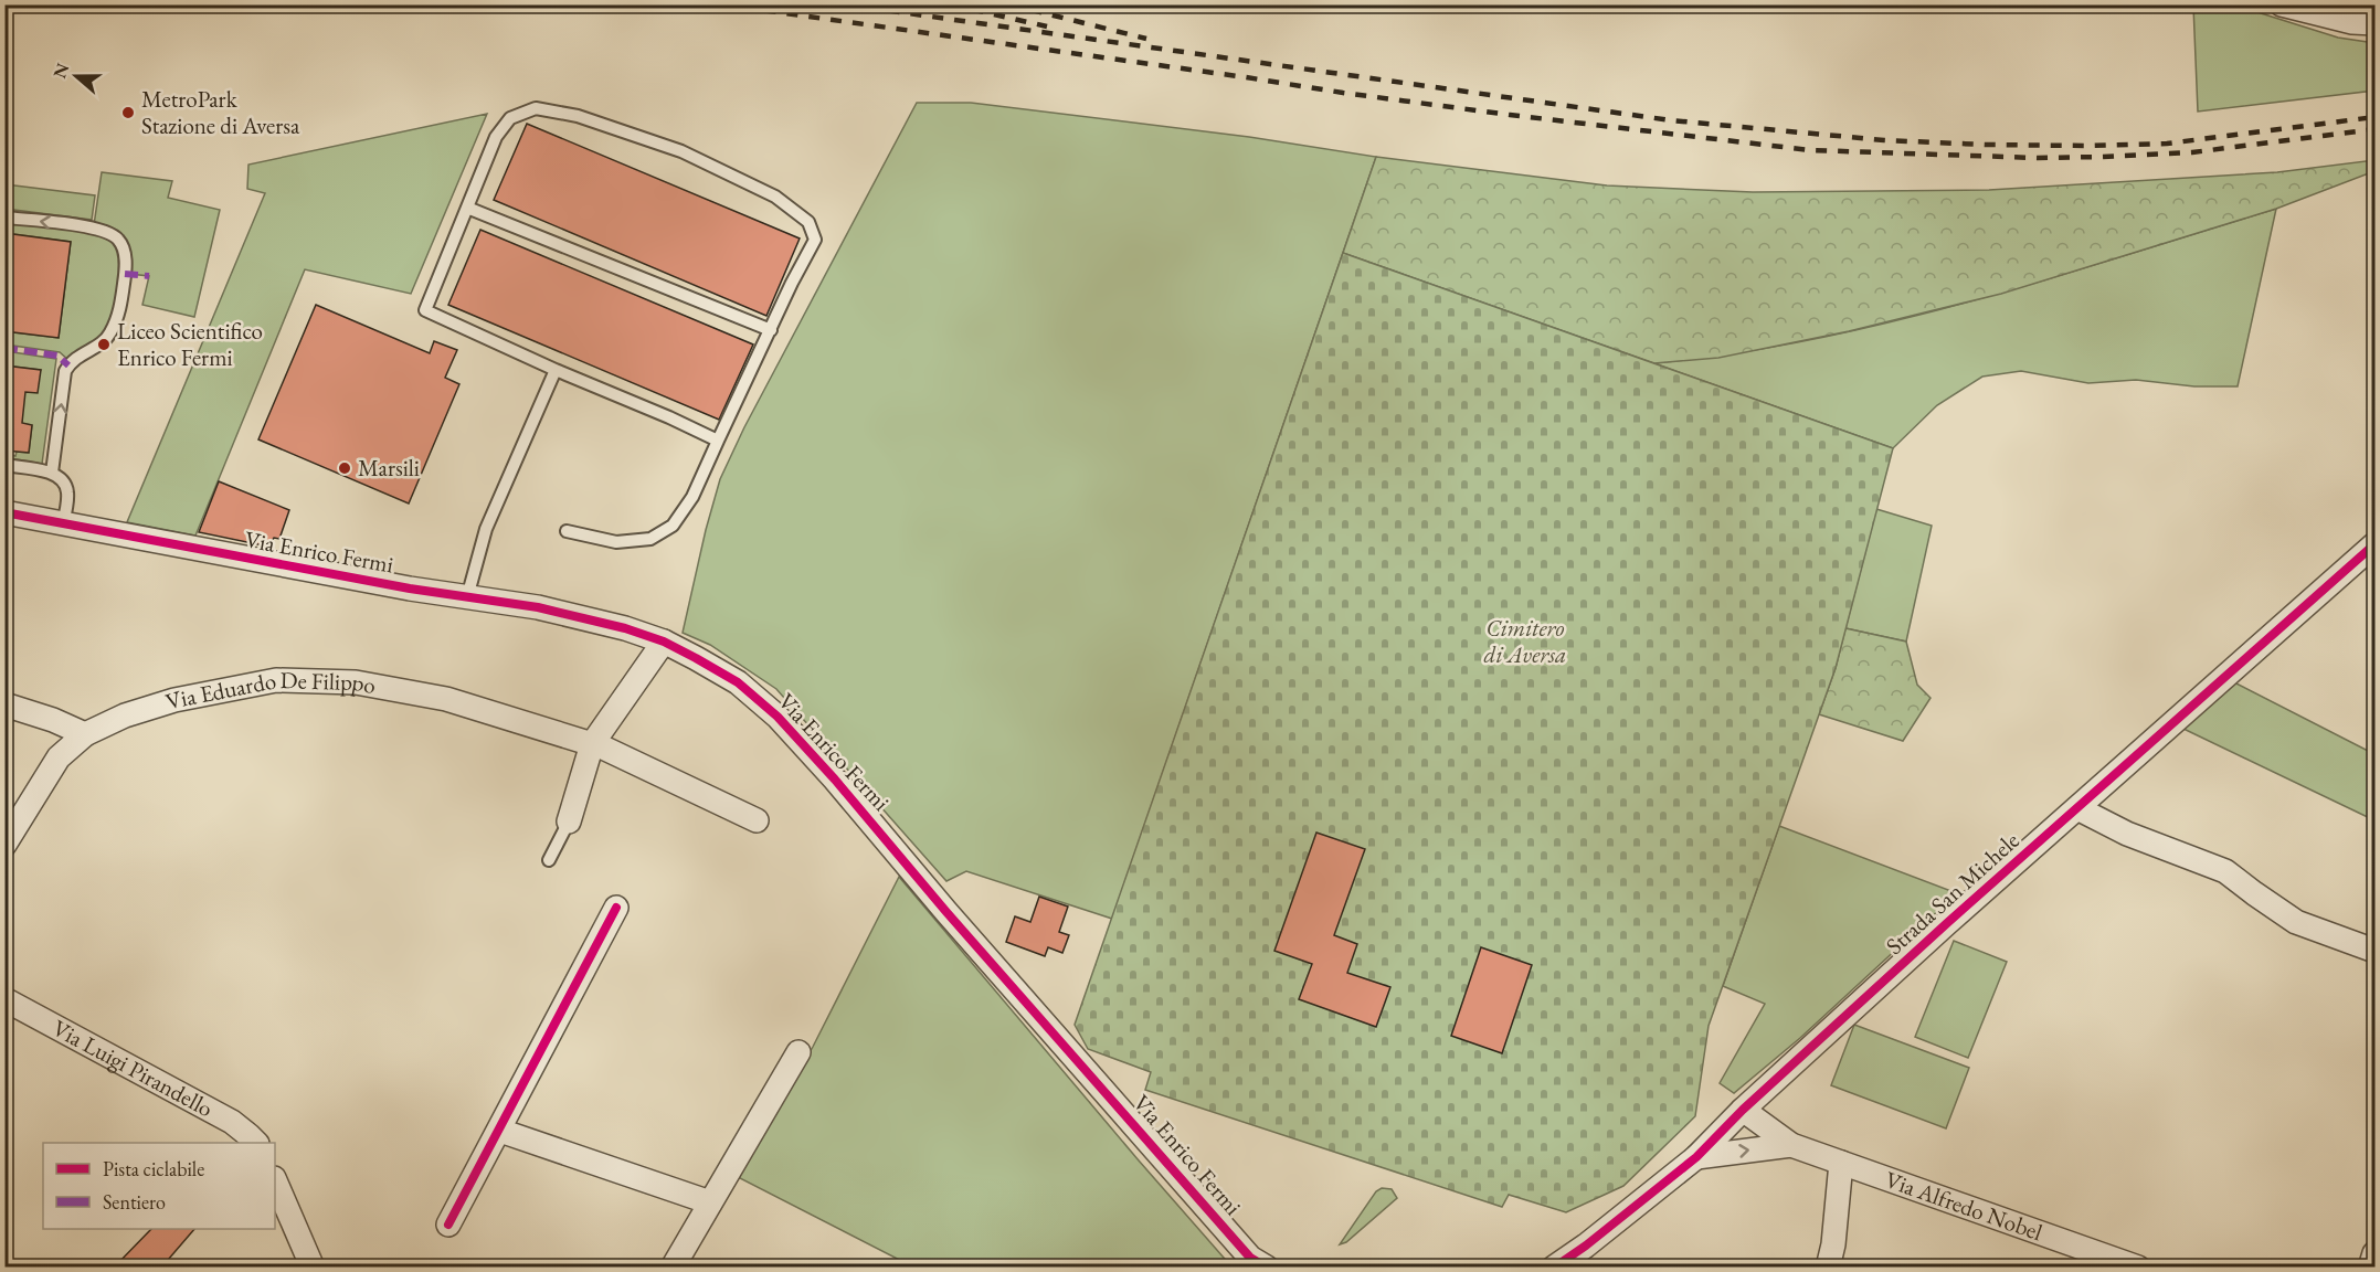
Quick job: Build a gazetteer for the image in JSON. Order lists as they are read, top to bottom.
{
  "streets": {
    "street": [
      "Via Enrico Fermi",
      "Via Eduardo De Filippo",
      "Strada San Michele",
      "Via Luigi Pirandello",
      "Via Alfredo Nobel"
    ]
  },
  "crossings": [
    ["Strada San Michele", "Via Alfredo Nobel"]
  ],
  "parks": ["Cimitero di Aversa"],
  "places": ["MetroPark Stazione di Aversa", "Liceo Scientifico Enrico Fermi", "Marsili"],
  "legend": ["Pista ciclabile", "Sentiero"],
  "north": "left"
}
